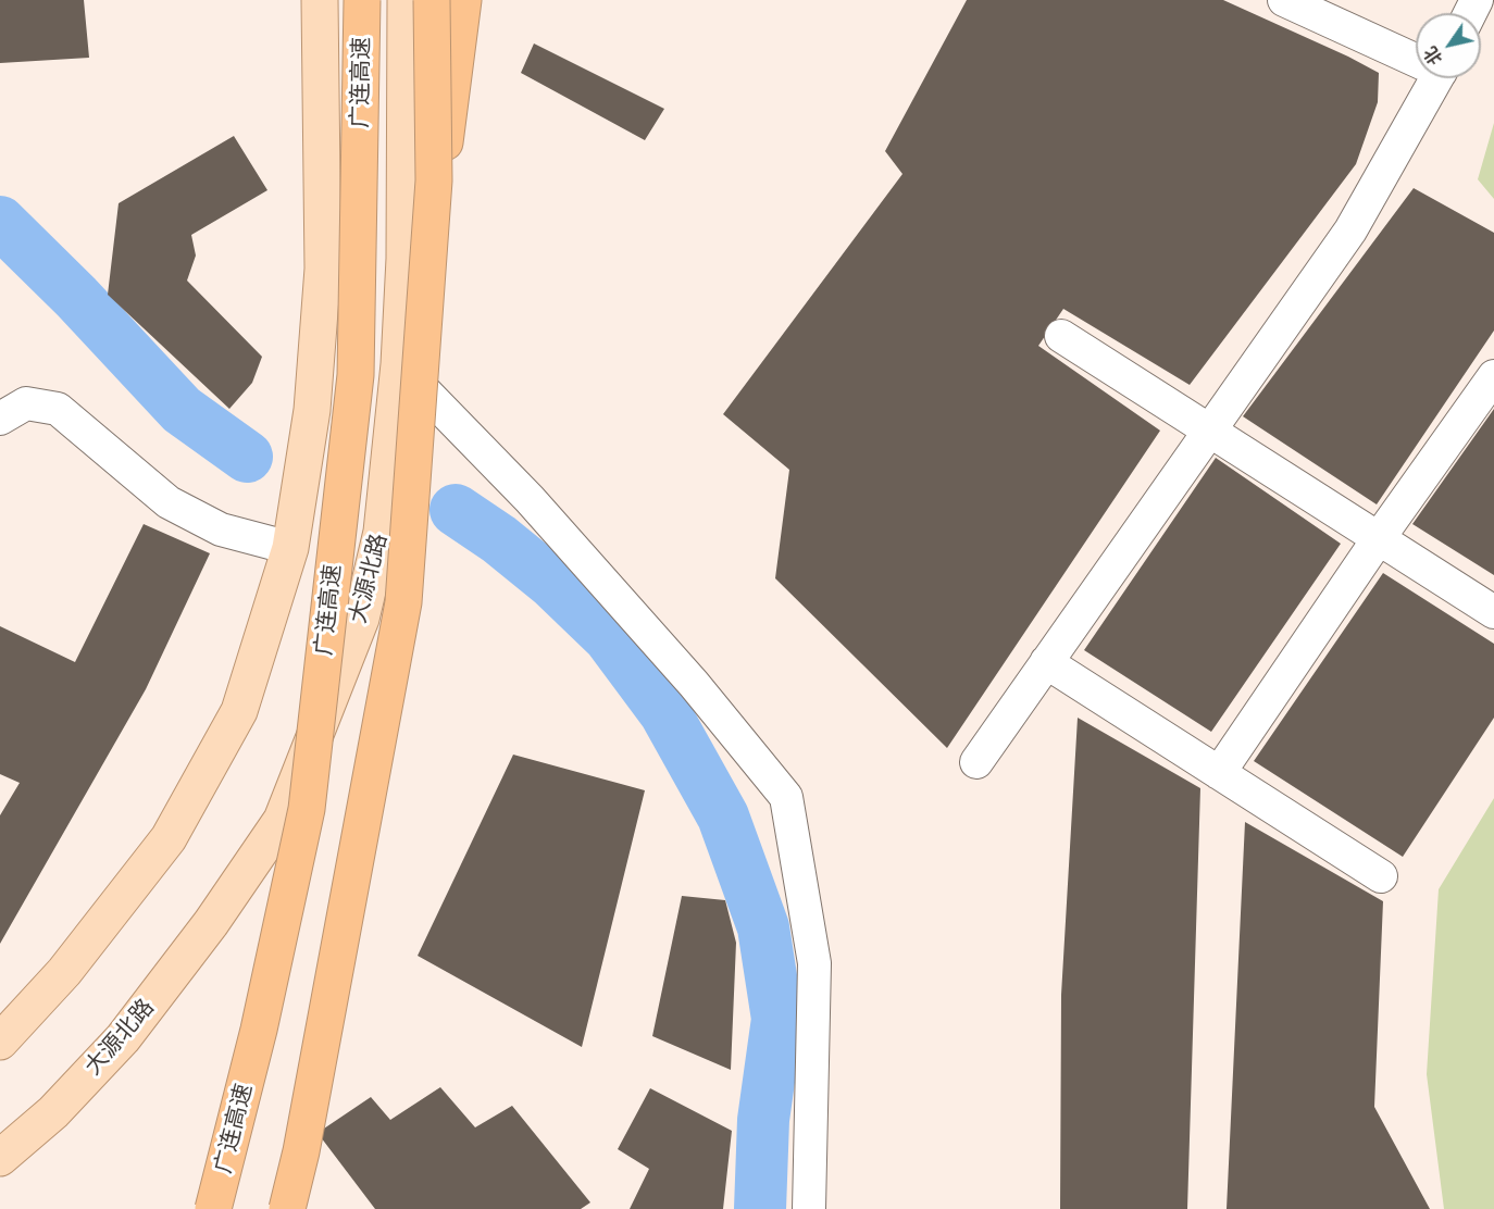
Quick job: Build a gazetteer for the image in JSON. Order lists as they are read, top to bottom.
{
  "streets": {
    "highway": ["广连高速"],
    "main road": ["大源北路"]
  },
  "north": "bottom left"
}
